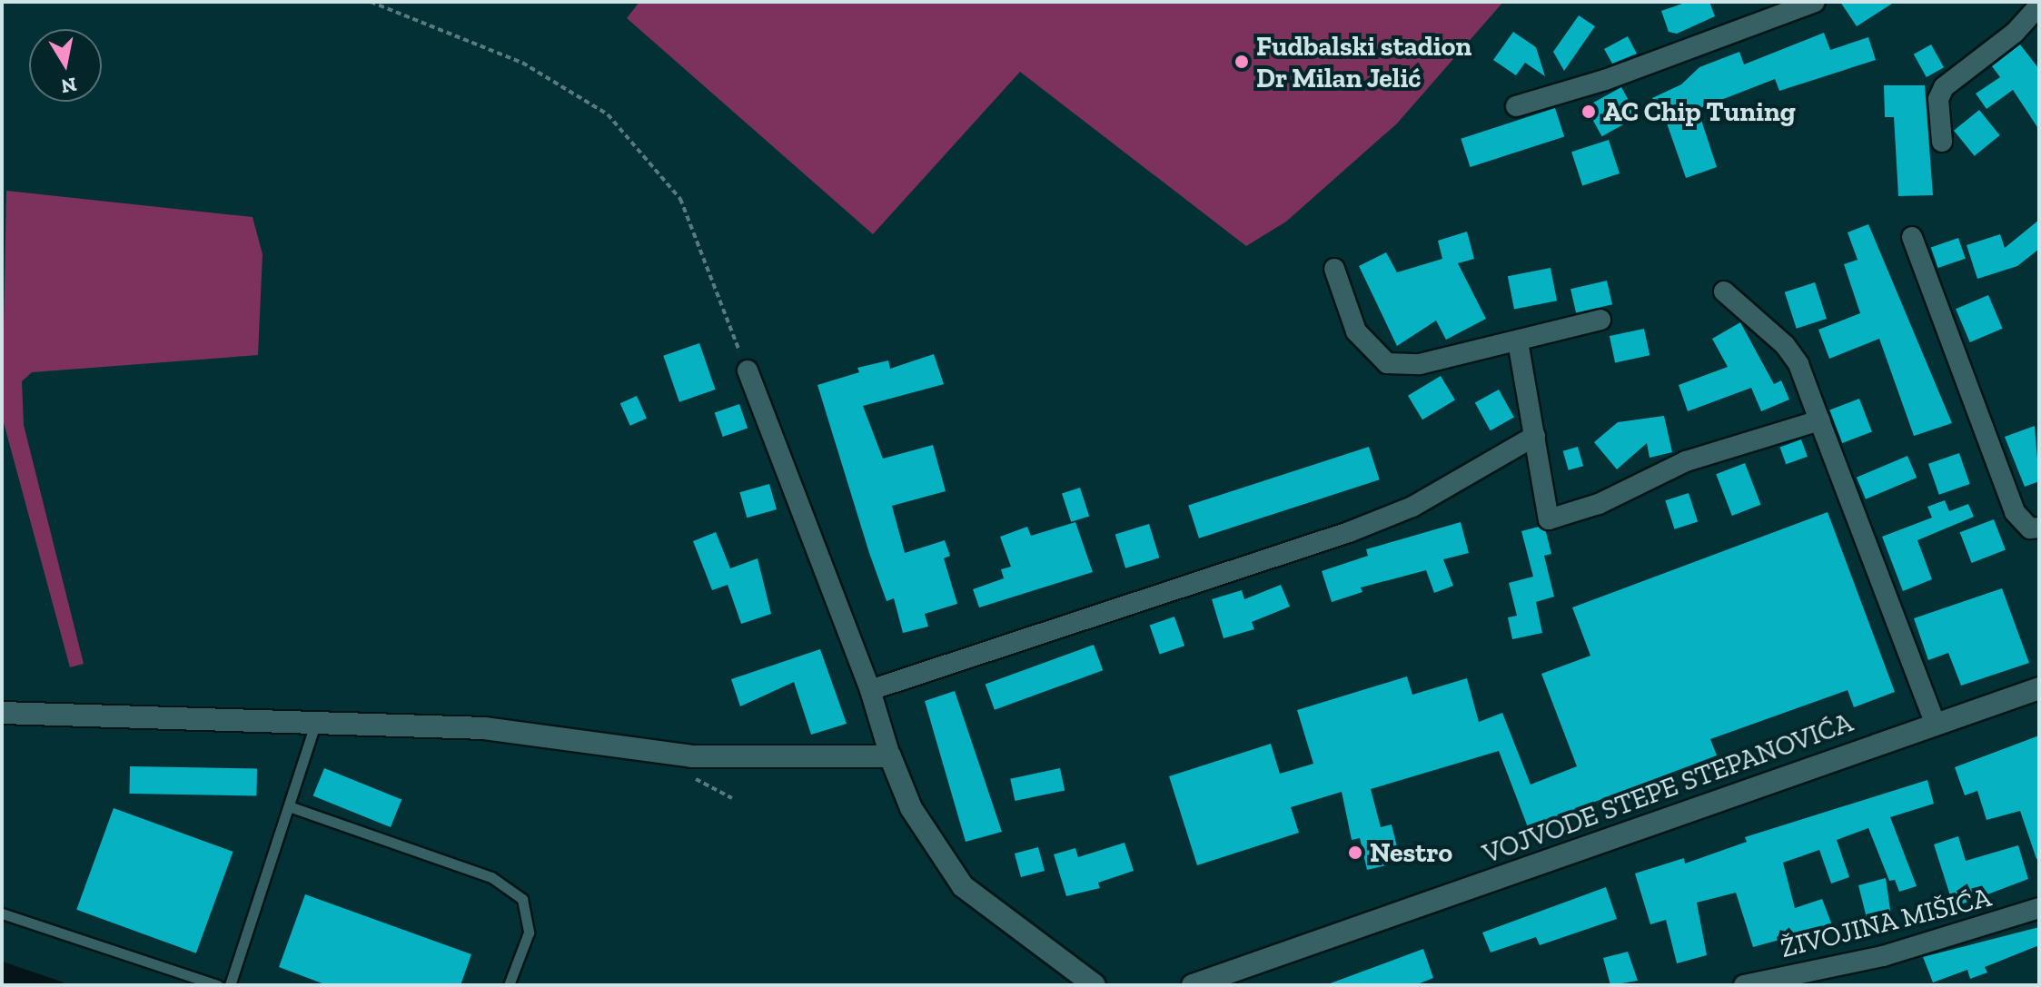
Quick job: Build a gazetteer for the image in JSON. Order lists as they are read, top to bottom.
{
  "streets": {
    "street": ["VOJVODE STEPE STEPANOVIĆA", "ŽIVOJINA MIŠIĆA"]
  },
  "places": ["Fudbalski stadion Dr Milan Jelić", "AC Chip Tuning", "Nestro"],
  "north": "bottom"
}
